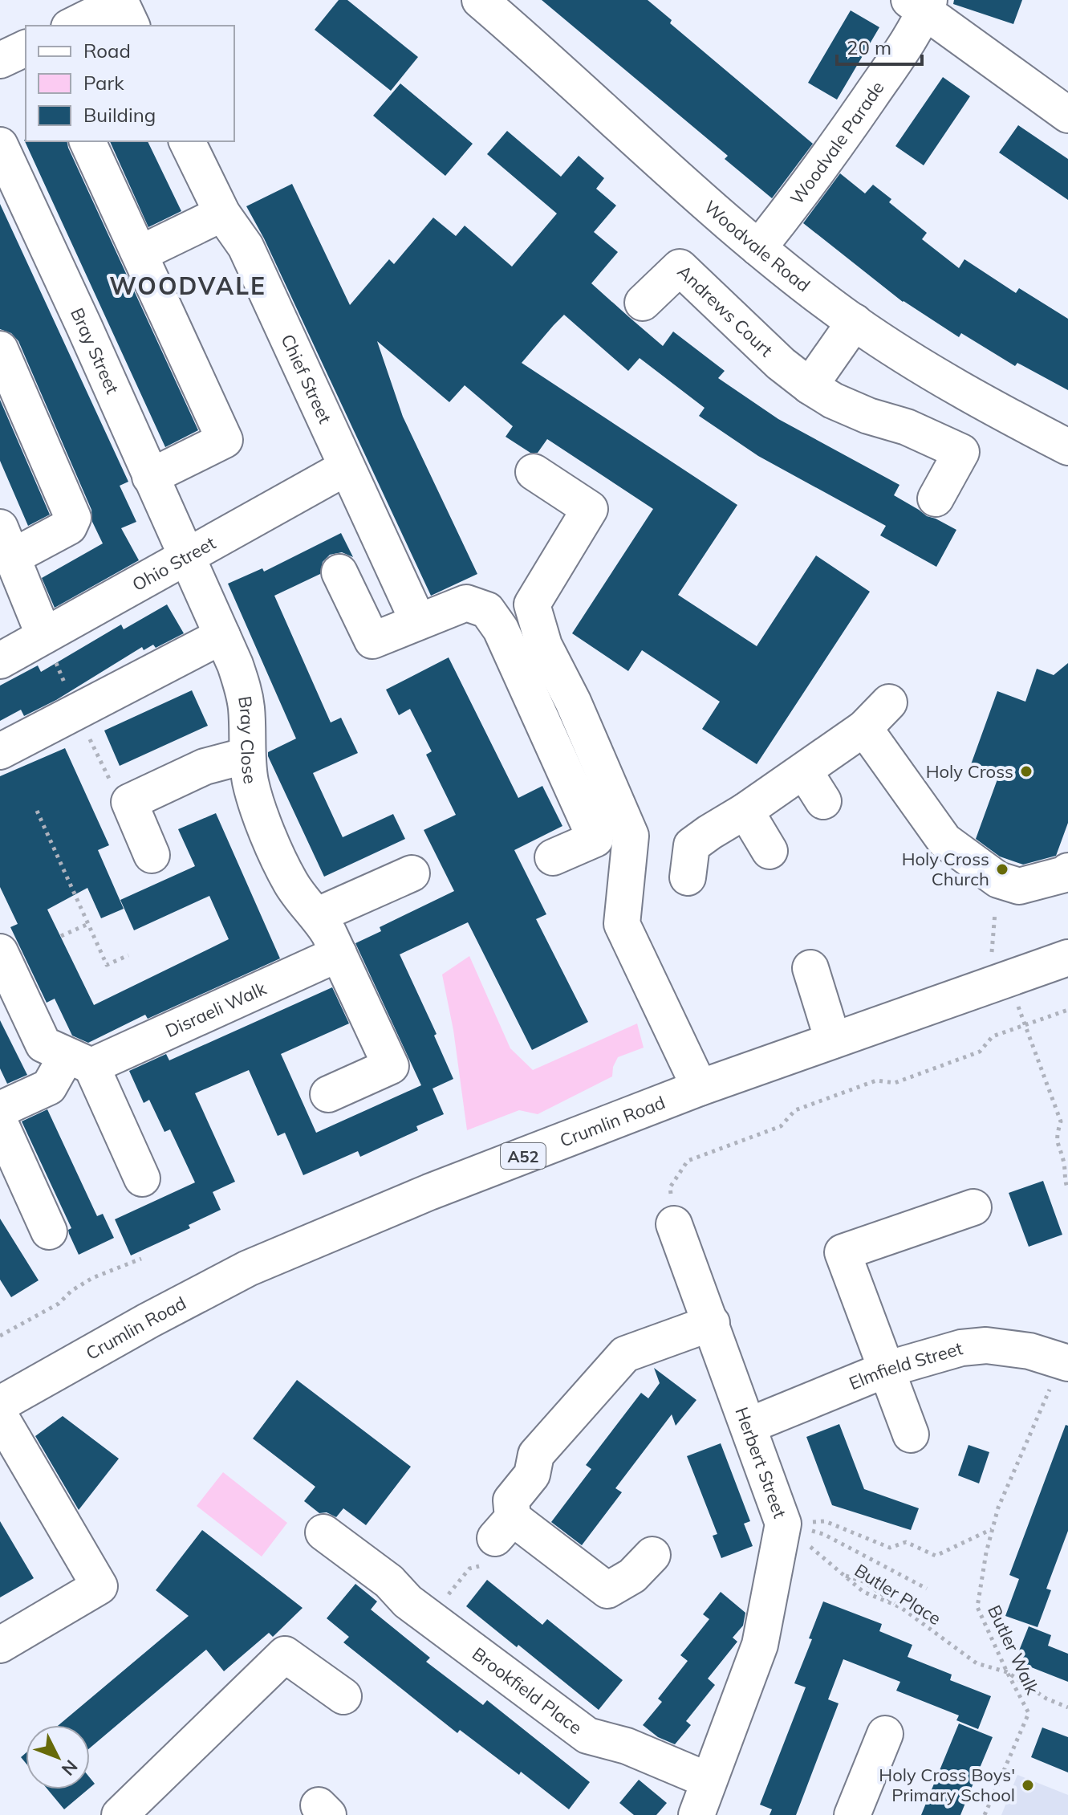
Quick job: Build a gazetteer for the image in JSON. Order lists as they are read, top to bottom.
{
  "streets": {
    "street": [
      "Woodvale Parade",
      "Woodvale Road",
      "Andrews Court",
      "Bray Street",
      "Chief Street",
      "Ohio Street",
      "Bray Close",
      "Disraeli Walk",
      "Crumlin Road",
      "A52",
      "Elmfield Street",
      "Herbert Street",
      "Brookfield Place"
    ],
    "path": ["Butler Place", "Butler Walk"]
  },
  "crossings": [
    ["Woodvale Parade", "Woodvale Road"],
    ["Bray Street", "Ohio Street"],
    ["Bray Street", "Bray Close"],
    ["Chief Street", "Ohio Street"],
    ["Ohio Street", "Bray Close"],
    ["Bray Close", "Disraeli Walk"],
    ["Elmfield Street", "Herbert Street"],
    ["Elmfield Street", "Butler Walk"],
    ["Herbert Street", "Butler Place"],
    ["Herbert Street", "Brookfield Place"],
    ["Butler Place", "Butler Walk"]
  ],
  "districts": ["WOODVALE"],
  "places": ["Holy Cross", "Holy Cross Church", "Holy Cross Boys' Primary School"],
  "legend": ["Road", "Park", "Building"],
  "scale_bar": "20 m",
  "north": "bottom right"
}
